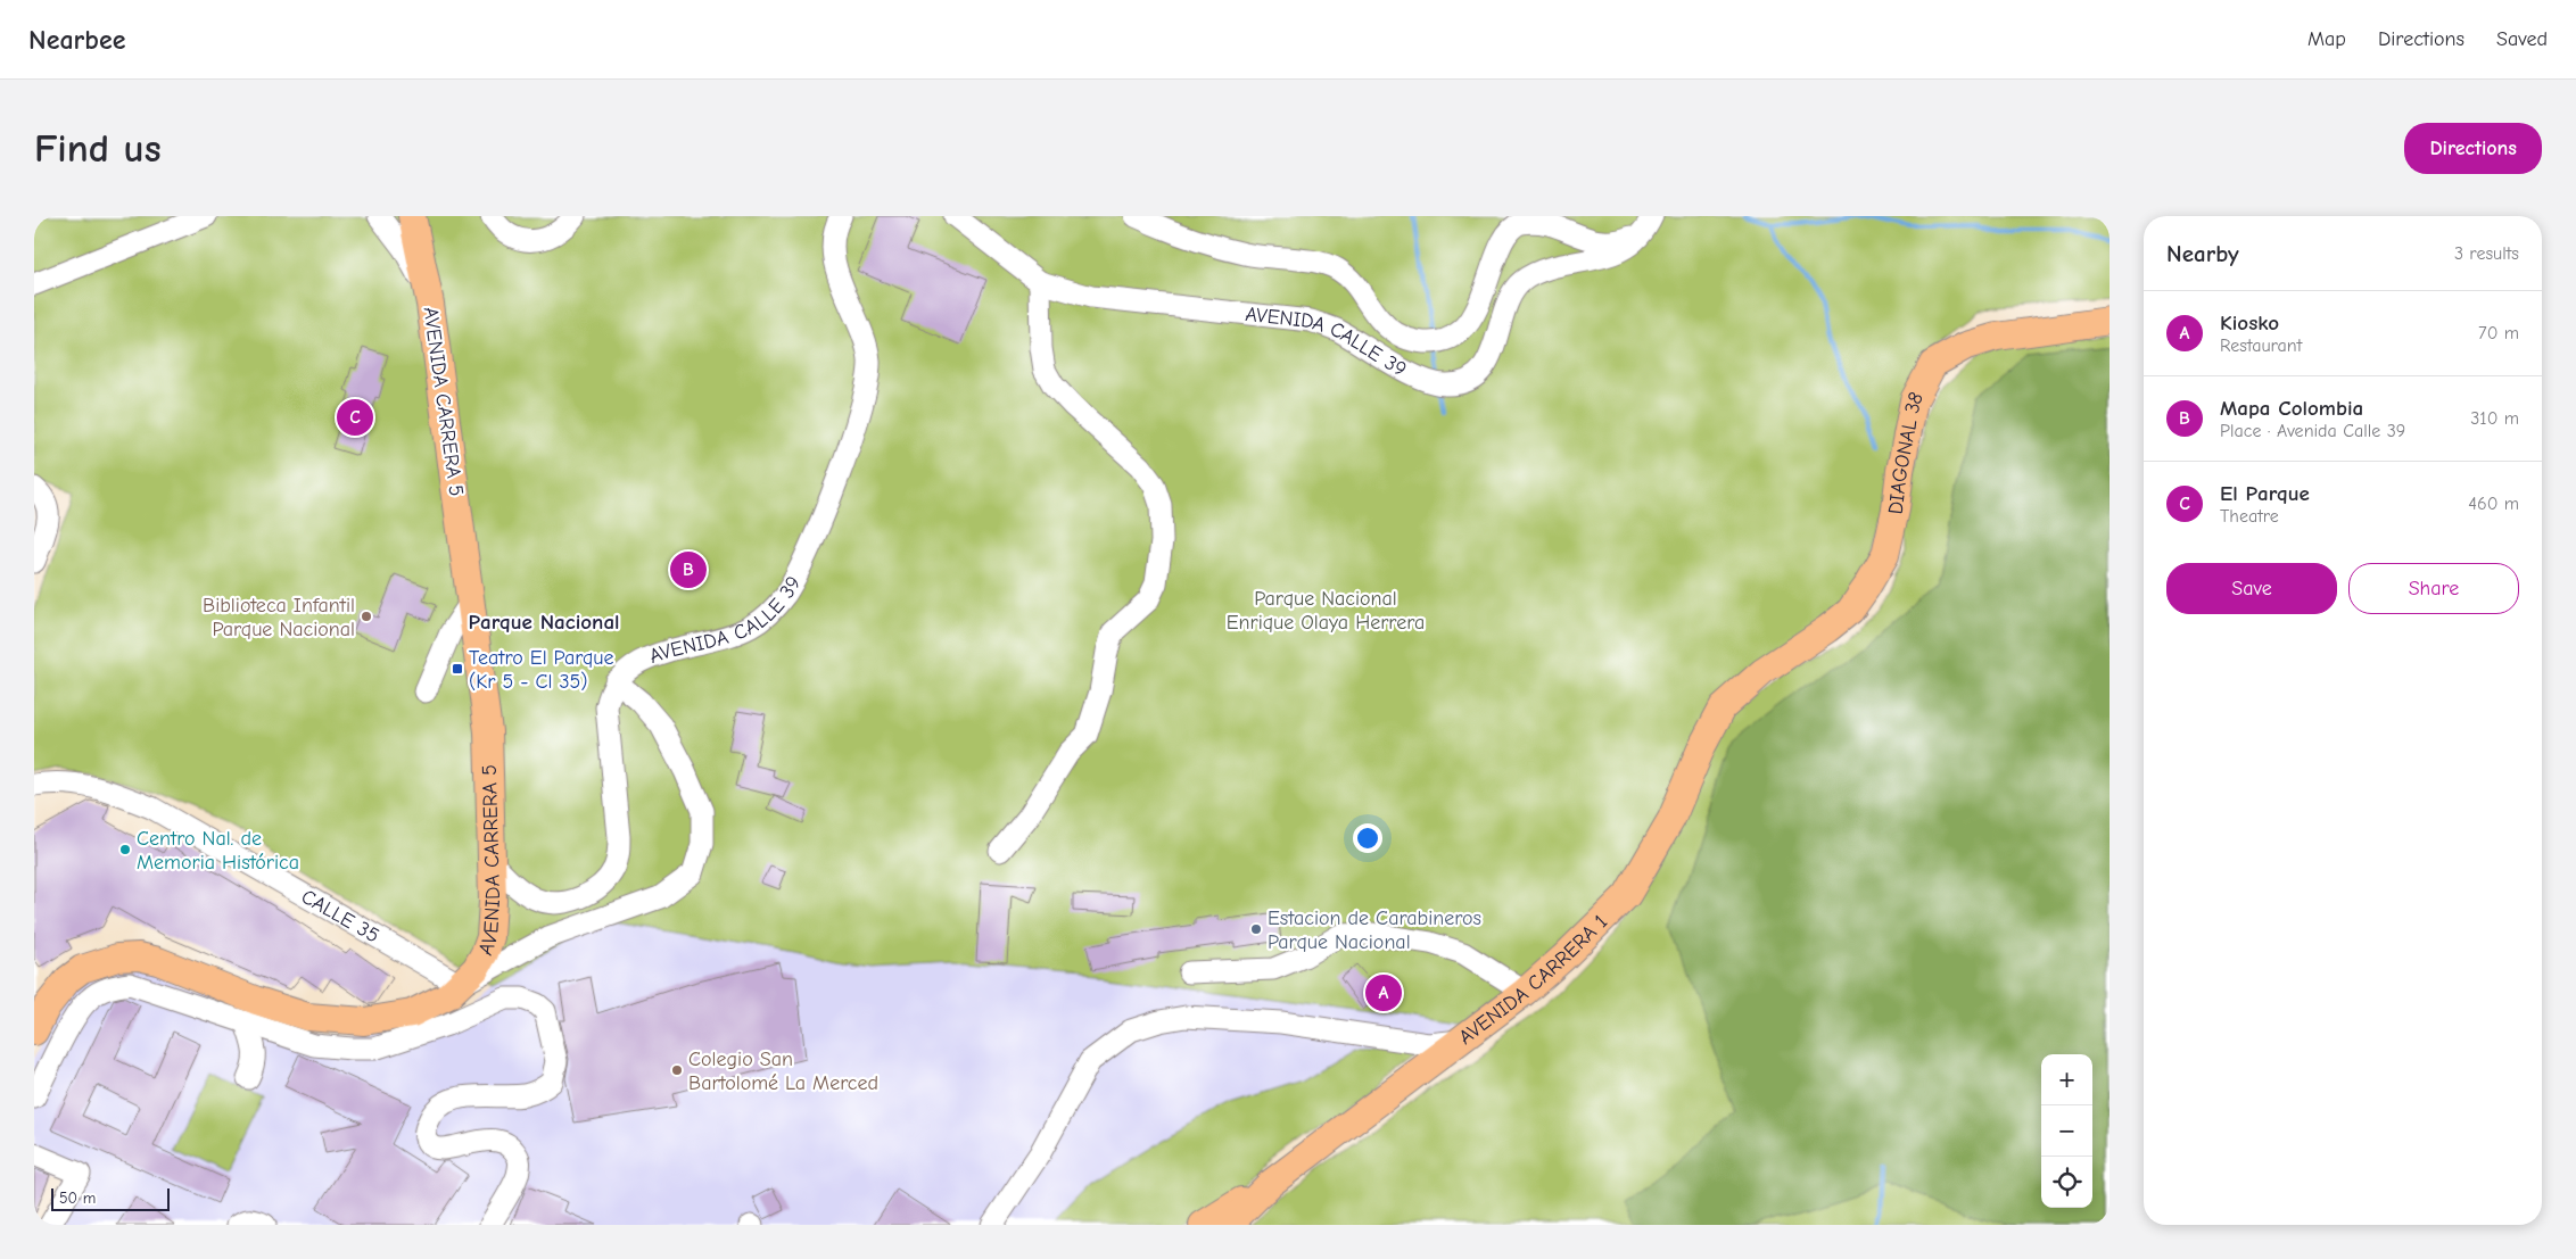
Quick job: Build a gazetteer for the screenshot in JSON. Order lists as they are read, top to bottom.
{
  "streets": {
    "main road": ["AVENIDA CARRERA 5", "DIAGONAL 38", "AVENIDA CARRERA 1"],
    "street": ["AVENIDA CALLE 39", "CALLE 35"]
  },
  "crossings": [
    ["AVENIDA CARRERA 5", "CALLE 35"],
    ["DIAGONAL 38", "AVENIDA CARRERA 1"]
  ],
  "districts": ["Parque Nacional"],
  "parks": ["Parque Nacional Enrique Olaya Herrera"],
  "places": {
    "other": [
      "Biblioteca Infantil Parque Nacional",
      "Centro Nal. de Memoria Histórica",
      "Estacion de Carabineros Parque Nacional",
      "Colegio San Bartolomé La Merced"
    ],
    "transit": ["Teatro El Parque (Kr 5 - Cl 35)"]
  },
  "scale_bar": "50 m",
  "page": {
    "header": "Nearbee",
    "nav": ["Map", "Directions", "Saved"],
    "buttons": [
      "Directions",
      ["Save", "Share"]
    ],
    "title": "Find us",
    "heading": ["Nearby", "3 results"],
    "list": [
      {
        "mark": "A",
        "name": "Kiosko",
        "note": "Restaurant",
        "value": "70 m"
      },
      {
        "mark": "B",
        "name": "Mapa Colombia",
        "note": "Place · Avenida Calle 39",
        "value": "310 m"
      },
      {
        "mark": "C",
        "name": "El Parque",
        "note": "Theatre",
        "value": "460 m"
      }
    ],
    "pins": ["C", "B", "A"],
    "map_buttons": ["+", "−"],
    "scale": "50 m"
  }
}
